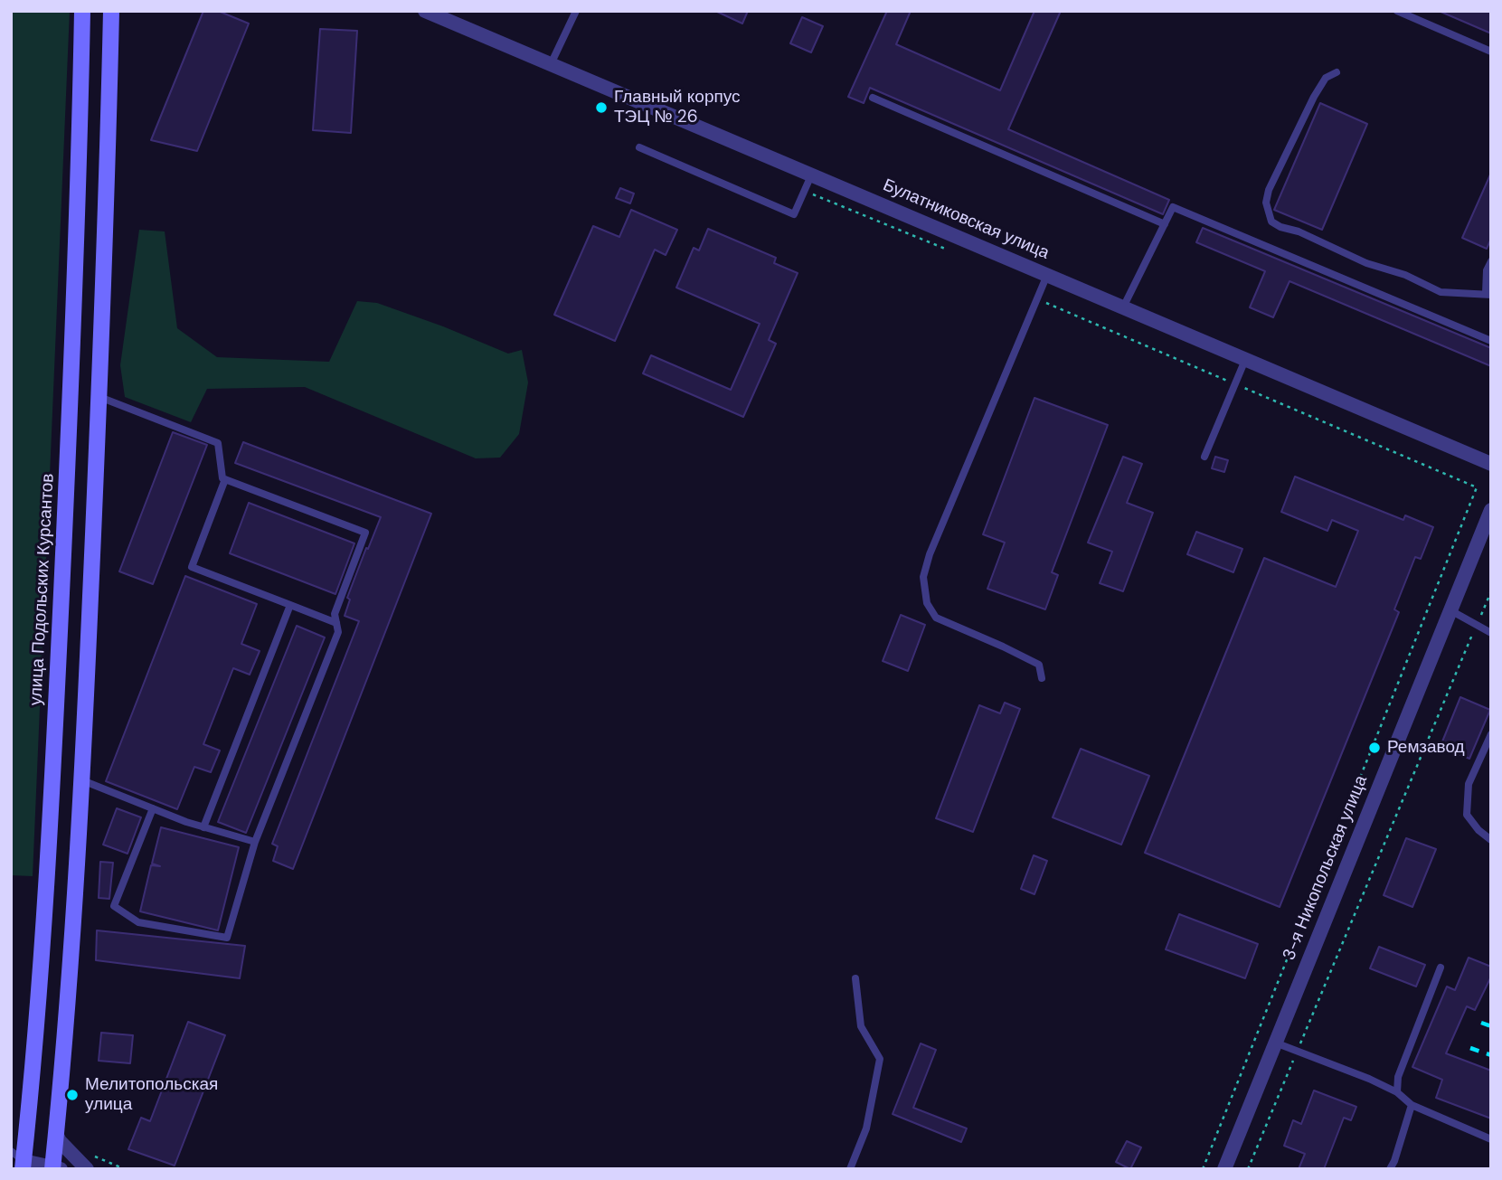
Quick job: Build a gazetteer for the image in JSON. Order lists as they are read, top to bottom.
{
  "streets": {
    "main road": ["улица Подольских Курсантов"],
    "street": ["Булатниковская улица", "3-я Никопольская улица"]
  },
  "places": ["Главный корпус ТЭЦ № 26", "Ремзавод", "Мелитопольская улица"]
}
